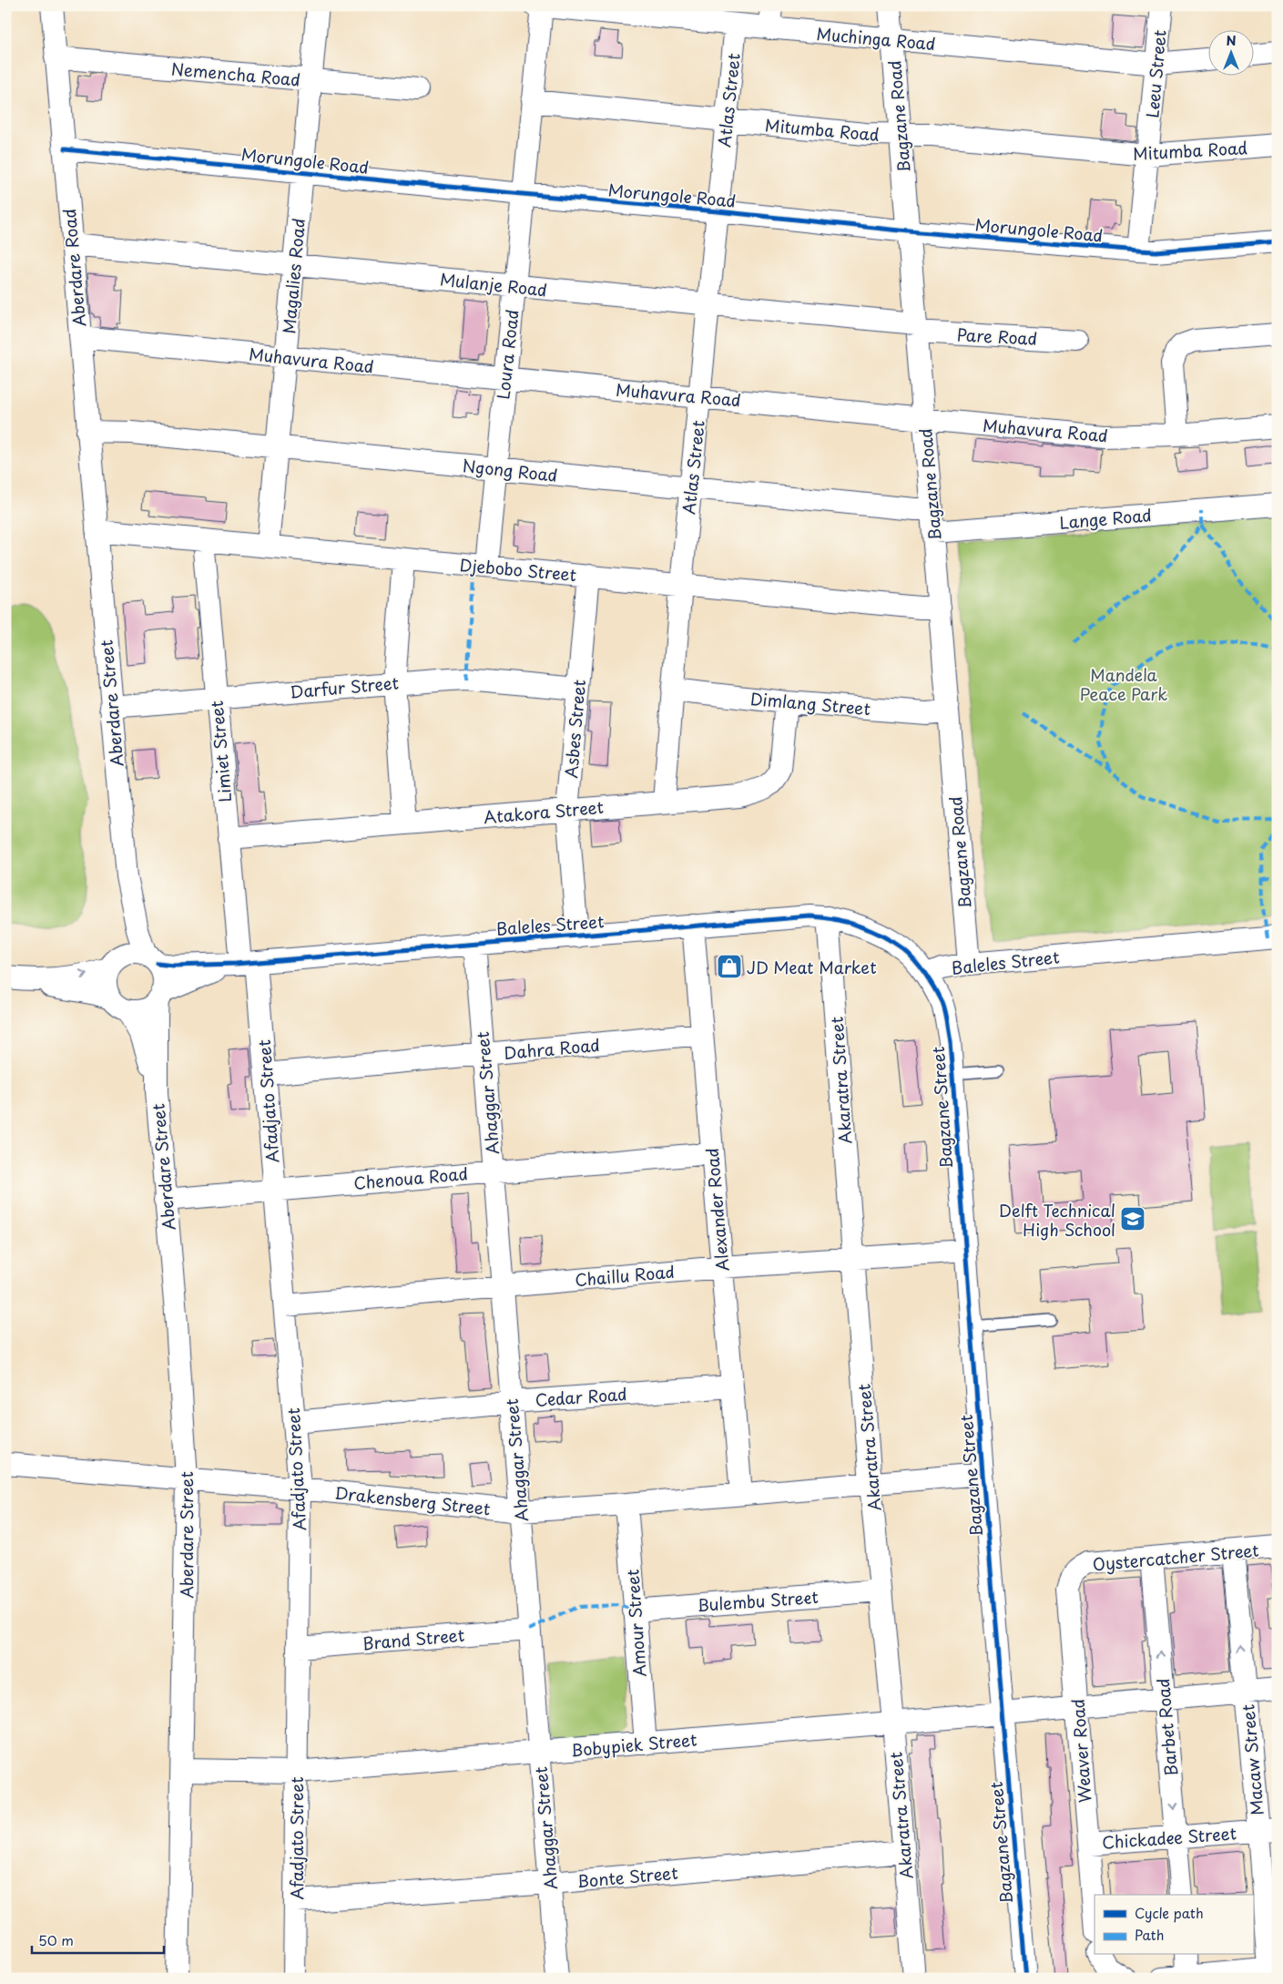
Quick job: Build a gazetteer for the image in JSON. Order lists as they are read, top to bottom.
{
  "streets": {
    "street": [
      "Muchinga Road",
      "Nemencha Road",
      "Leeu Street",
      "Atlas Street",
      "Bagzane Road",
      "Mitumba Road",
      "Morungole Road",
      "Aberdare Road",
      "Magalies Road",
      "Mulanje Road",
      "Pare Road",
      "Loura Road",
      "Muhavura Road",
      "Ngong Road",
      "Lange Road",
      "Djebobo Street",
      "Darfur Street",
      "Aberdare Street",
      "Dimlang Street",
      "Asbes Street",
      "Limiet Street",
      "Atakora Street",
      "Baleles Street",
      "Dahra Road",
      "Akaratra Street",
      "Ahaggar Street",
      "Afadjato Street",
      "Bagzane Street",
      "Chenoua Road",
      "Alexander Road",
      "Chaillu Road",
      "Cedar Road",
      "Drakensberg Street",
      "Oystercatcher Street",
      "Bulembu Street",
      "Amour Street",
      "Brand Street",
      "Barbet Road",
      "Bobypiek Street",
      "Weaver Road",
      "Macaw Street",
      "Chickadee Street",
      "Bonte Street"
    ]
  },
  "crossings": [
    ["Muchinga Road", "Leeu Street"],
    ["Muchinga Road", "Atlas Street"],
    ["Muchinga Road", "Bagzane Road"],
    ["Muchinga Road", "Loura Road"],
    ["Nemencha Road", "Aberdare Road"],
    ["Nemencha Road", "Magalies Road"],
    ["Leeu Street", "Mitumba Road"],
    ["Leeu Street", "Morungole Road"],
    ["Atlas Street", "Mitumba Road"],
    ["Atlas Street", "Morungole Road"],
    ["Atlas Street", "Mulanje Road"],
    ["Atlas Street", "Muhavura Road"],
    ["Atlas Street", "Ngong Road"],
    ["Atlas Street", "Djebobo Street"],
    ["Atlas Street", "Dimlang Street"],
    ["Atlas Street", "Atakora Street"],
    ["Bagzane Road", "Mitumba Road"],
    ["Bagzane Road", "Morungole Road"],
    ["Bagzane Road", "Mulanje Road"],
    ["Bagzane Road", "Pare Road"],
    ["Bagzane Road", "Muhavura Road"],
    ["Bagzane Road", "Ngong Road"],
    ["Bagzane Road", "Lange Road"],
    ["Bagzane Road", "Djebobo Street"],
    ["Bagzane Road", "Dimlang Street"],
    ["Bagzane Road", "Baleles Street"],
    ["Mitumba Road", "Loura Road"],
    ["Morungole Road", "Aberdare Road"],
    ["Morungole Road", "Magalies Road"],
    ["Morungole Road", "Loura Road"],
    ["Aberdare Road", "Mulanje Road"],
    ["Aberdare Road", "Muhavura Road"],
    ["Aberdare Road", "Ngong Road"],
    ["Aberdare Road", "Djebobo Street"],
    ["Aberdare Road", "Aberdare Street"],
    ["Magalies Road", "Mulanje Road"],
    ["Magalies Road", "Muhavura Road"],
    ["Magalies Road", "Ngong Road"],
    ["Magalies Road", "Djebobo Street"],
    ["Mulanje Road", "Pare Road"],
    ["Mulanje Road", "Loura Road"],
    ["Loura Road", "Muhavura Road"],
    ["Loura Road", "Ngong Road"],
    ["Loura Road", "Djebobo Street"],
    ["Djebobo Street", "Aberdare Street"],
    ["Djebobo Street", "Asbes Street"],
    ["Djebobo Street", "Limiet Street"],
    ["Darfur Street", "Aberdare Street"],
    ["Darfur Street", "Asbes Street"],
    ["Darfur Street", "Limiet Street"],
    ["Aberdare Street", "Baleles Street"],
    ["Aberdare Street", "Chenoua Road"],
    ["Aberdare Street", "Drakensberg Street"],
    ["Aberdare Street", "Bobypiek Street"],
    ["Dimlang Street", "Atakora Street"],
    ["Asbes Street", "Atakora Street"],
    ["Asbes Street", "Baleles Street"],
    ["Limiet Street", "Atakora Street"],
    ["Limiet Street", "Baleles Street"],
    ["Limiet Street", "Afadjato Street"],
    ["Baleles Street", "Akaratra Street"],
    ["Baleles Street", "Ahaggar Street"],
    ["Baleles Street", "Afadjato Street"],
    ["Baleles Street", "Bagzane Street"],
    ["Baleles Street", "Alexander Road"],
    ["Dahra Road", "Ahaggar Street"],
    ["Dahra Road", "Afadjato Street"],
    ["Dahra Road", "Alexander Road"],
    ["Akaratra Street", "Chaillu Road"],
    ["Akaratra Street", "Drakensberg Street"],
    ["Akaratra Street", "Bulembu Street"],
    ["Akaratra Street", "Bobypiek Street"],
    ["Akaratra Street", "Bonte Street"],
    ["Ahaggar Street", "Chenoua Road"],
    ["Ahaggar Street", "Chaillu Road"],
    ["Ahaggar Street", "Cedar Road"],
    ["Ahaggar Street", "Drakensberg Street"],
    ["Ahaggar Street", "Brand Street"],
    ["Ahaggar Street", "Bobypiek Street"],
    ["Ahaggar Street", "Bonte Street"],
    ["Afadjato Street", "Chenoua Road"],
    ["Afadjato Street", "Chaillu Road"],
    ["Afadjato Street", "Cedar Road"],
    ["Afadjato Street", "Drakensberg Street"],
    ["Afadjato Street", "Brand Street"],
    ["Afadjato Street", "Bobypiek Street"],
    ["Afadjato Street", "Bonte Street"],
    ["Bagzane Street", "Chaillu Road"],
    ["Bagzane Street", "Drakensberg Street"],
    ["Bagzane Street", "Bobypiek Street"],
    ["Chenoua Road", "Alexander Road"],
    ["Alexander Road", "Chaillu Road"],
    ["Alexander Road", "Cedar Road"],
    ["Alexander Road", "Drakensberg Street"],
    ["Drakensberg Street", "Amour Street"],
    ["Oystercatcher Street", "Barbet Road"],
    ["Oystercatcher Street", "Weaver Road"],
    ["Oystercatcher Street", "Macaw Street"],
    ["Bulembu Street", "Amour Street"],
    ["Amour Street", "Bobypiek Street"],
    ["Barbet Road", "Bobypiek Street"],
    ["Barbet Road", "Chickadee Street"],
    ["Bobypiek Street", "Weaver Road"],
    ["Bobypiek Street", "Macaw Street"],
    ["Weaver Road", "Chickadee Street"],
    ["Macaw Street", "Chickadee Street"]
  ],
  "parks": ["Mandela Peace Park"],
  "places": {
    "shop": ["JD Meat Market"],
    "school or university": ["Delft Technical High School"]
  },
  "legend": ["Cycle path", "Path"],
  "scale_bar": "50 m",
  "north": "top"
}
